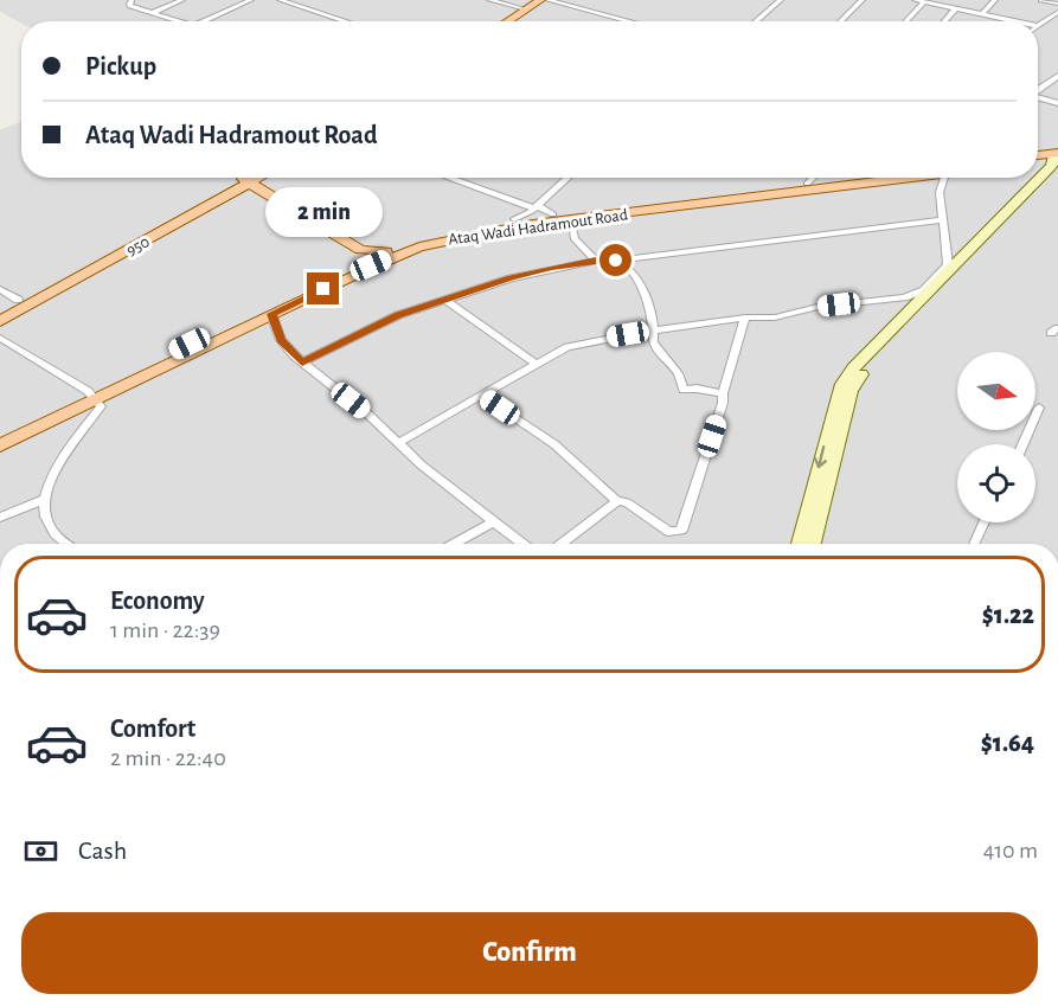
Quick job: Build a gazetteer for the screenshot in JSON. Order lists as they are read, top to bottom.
{
  "streets": {
    "main road": ["Ataq Wadi Hadramout Road", "950"]
  },
  "north": "right",
  "page": {
    "banner": ["Pickup", "Ataq Wadi Hadramout Road"],
    "bubble": "2 min",
    "list": [
      {
        "name": "Economy",
        "note": "1 min · 22:39",
        "value": "$1.22"
      },
      {
        "name": "Comfort",
        "note": "2 min · 22:40",
        "value": "$1.64"
      }
    ],
    "pay": ["Cash", "410 m"],
    "buttons": "Confirm"
  }
}
